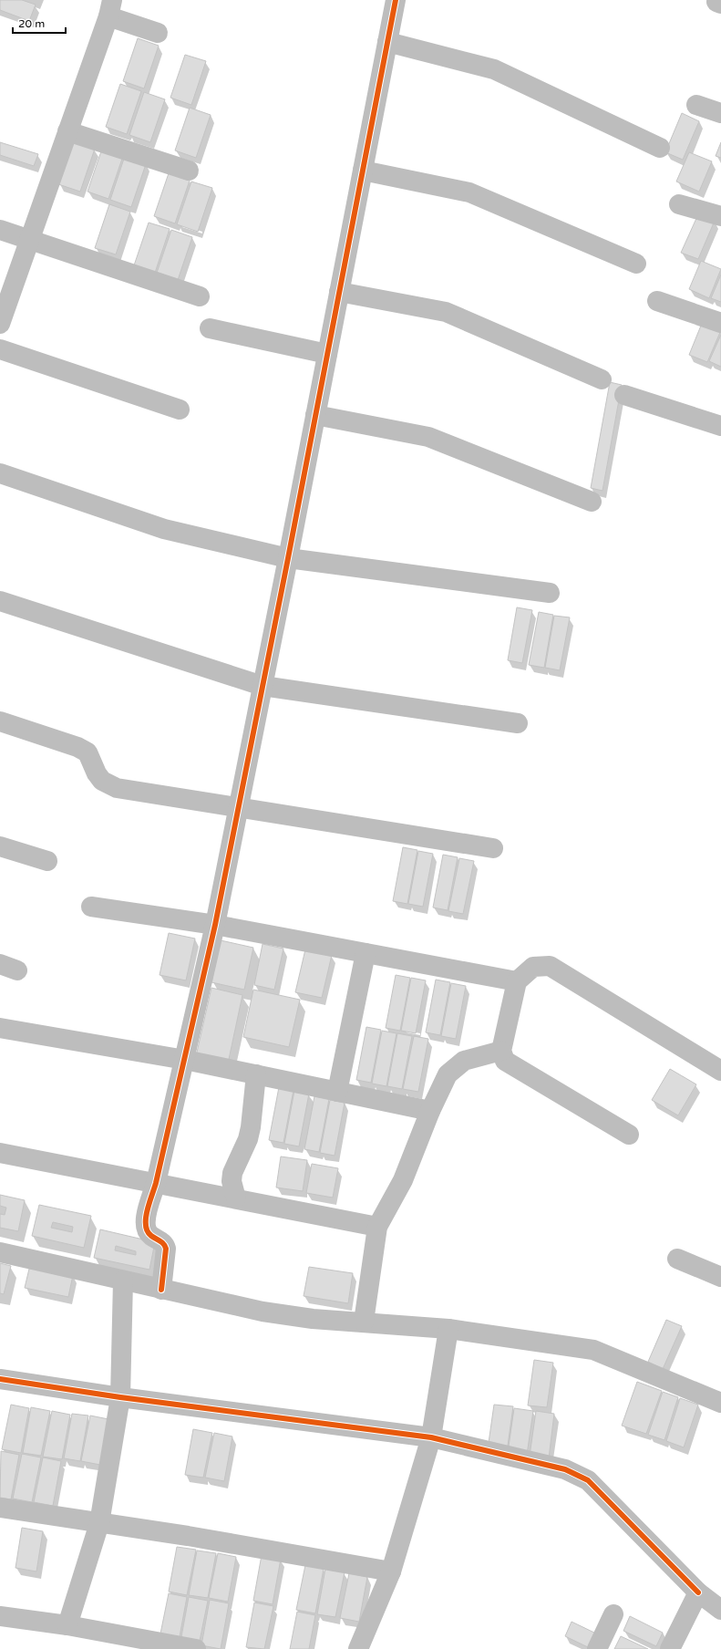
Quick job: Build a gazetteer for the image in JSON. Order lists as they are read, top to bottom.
{
  "scale_bar": "20 m"
}
